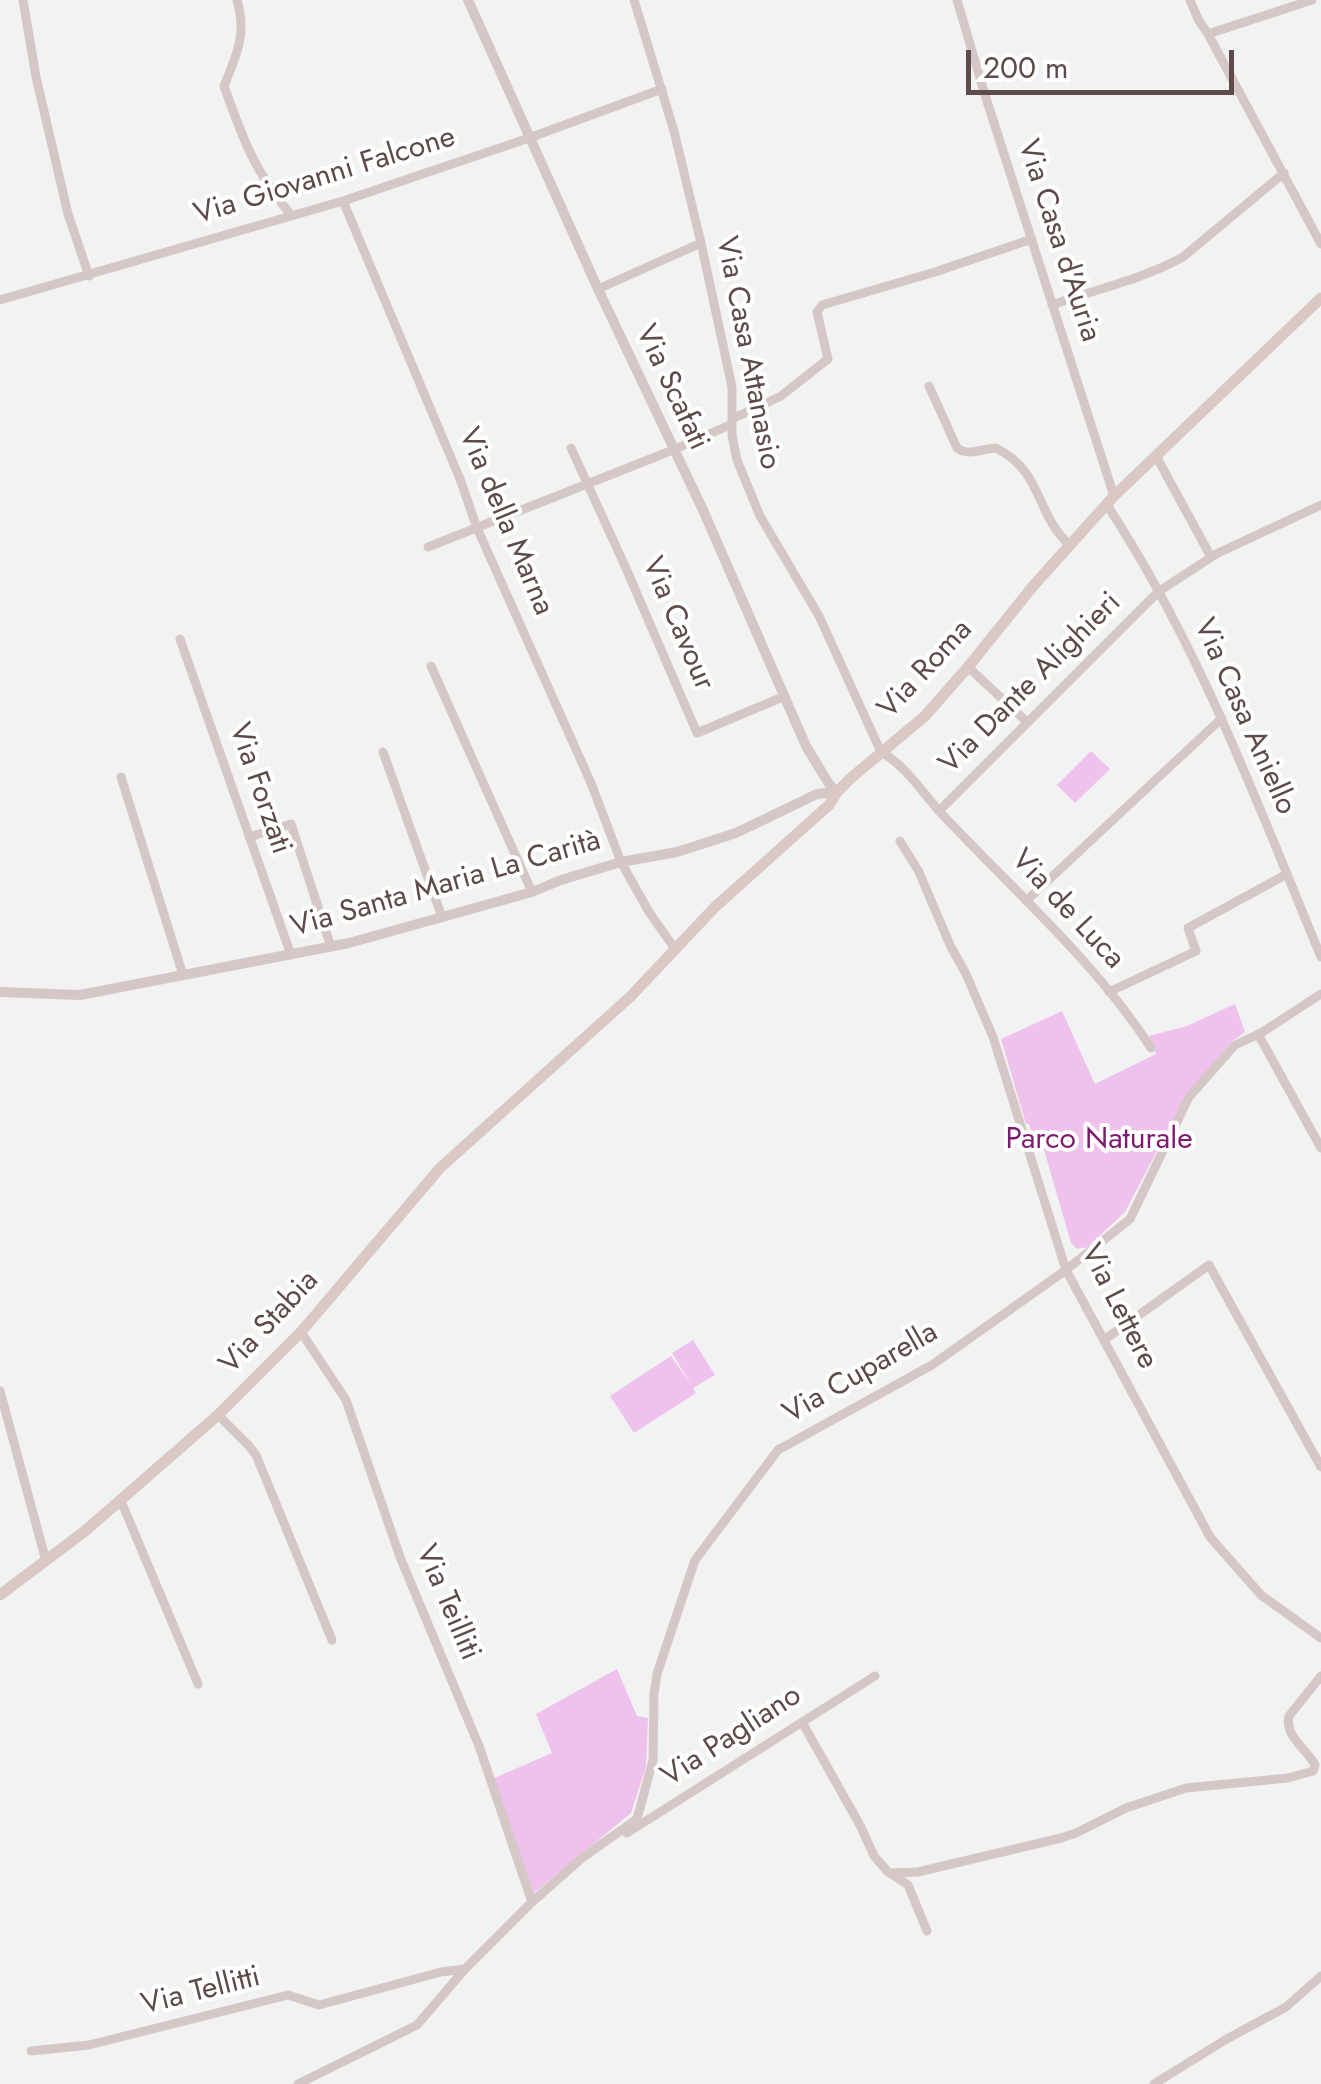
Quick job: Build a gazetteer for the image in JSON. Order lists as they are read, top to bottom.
{
  "streets": {
    "main road": ["Via Roma", "Via Stabia"],
    "street": [
      "Via Giovanni Falcone",
      "Via Casa d'Auria",
      "Via Casa Attanasio",
      "Via Scafati",
      "Via della Marna",
      "Via Cavour",
      "Via Dante Alighieri",
      "Via Casa Aniello",
      "Via Forzati",
      "Via Santa Maria La Carità",
      "Via de Luca",
      "Via Lettere",
      "Via Cuparella",
      "Via Teilliti",
      "Via Pagliano",
      "Via Tellitti"
    ]
  },
  "crossings": [
    ["Via Giovanni Falcone", "Via Casa Attanasio"],
    ["Via Giovanni Falcone", "Via Scafati"],
    ["Via Giovanni Falcone", "Via della Marna"],
    ["Via Casa d'Auria", "Via Roma"],
    ["Via Casa d'Auria", "Via Casa Aniello"],
    ["Via Casa Attanasio", "Via Roma"],
    ["Via Casa Attanasio", "Via de Luca"],
    ["Via Scafati", "Via Cavour"],
    ["Via Scafati", "Via Roma"],
    ["Via Scafati", "Via Santa Maria La Carità"],
    ["Via della Marna", "Via Roma"],
    ["Via della Marna", "Via Santa Maria La Carità"],
    ["Via Roma", "Via Casa Aniello"],
    ["Via Roma", "Via Santa Maria La Carità"],
    ["Via Roma", "Via de Luca"],
    ["Via Roma", "Via Stabia"],
    ["Via Dante Alighieri", "Via Casa Aniello"],
    ["Via Dante Alighieri", "Via de Luca"],
    ["Via Forzati", "Via Santa Maria La Carità"],
    ["Via Lettere", "Via Cuparella"],
    ["Via Stabia", "Via Teilliti"],
    ["Via Cuparella", "Via Teilliti"],
    ["Via Cuparella", "Via Pagliano"]
  ],
  "parks": ["Parco Naturale"],
  "scale_bar": "200 m"
}
